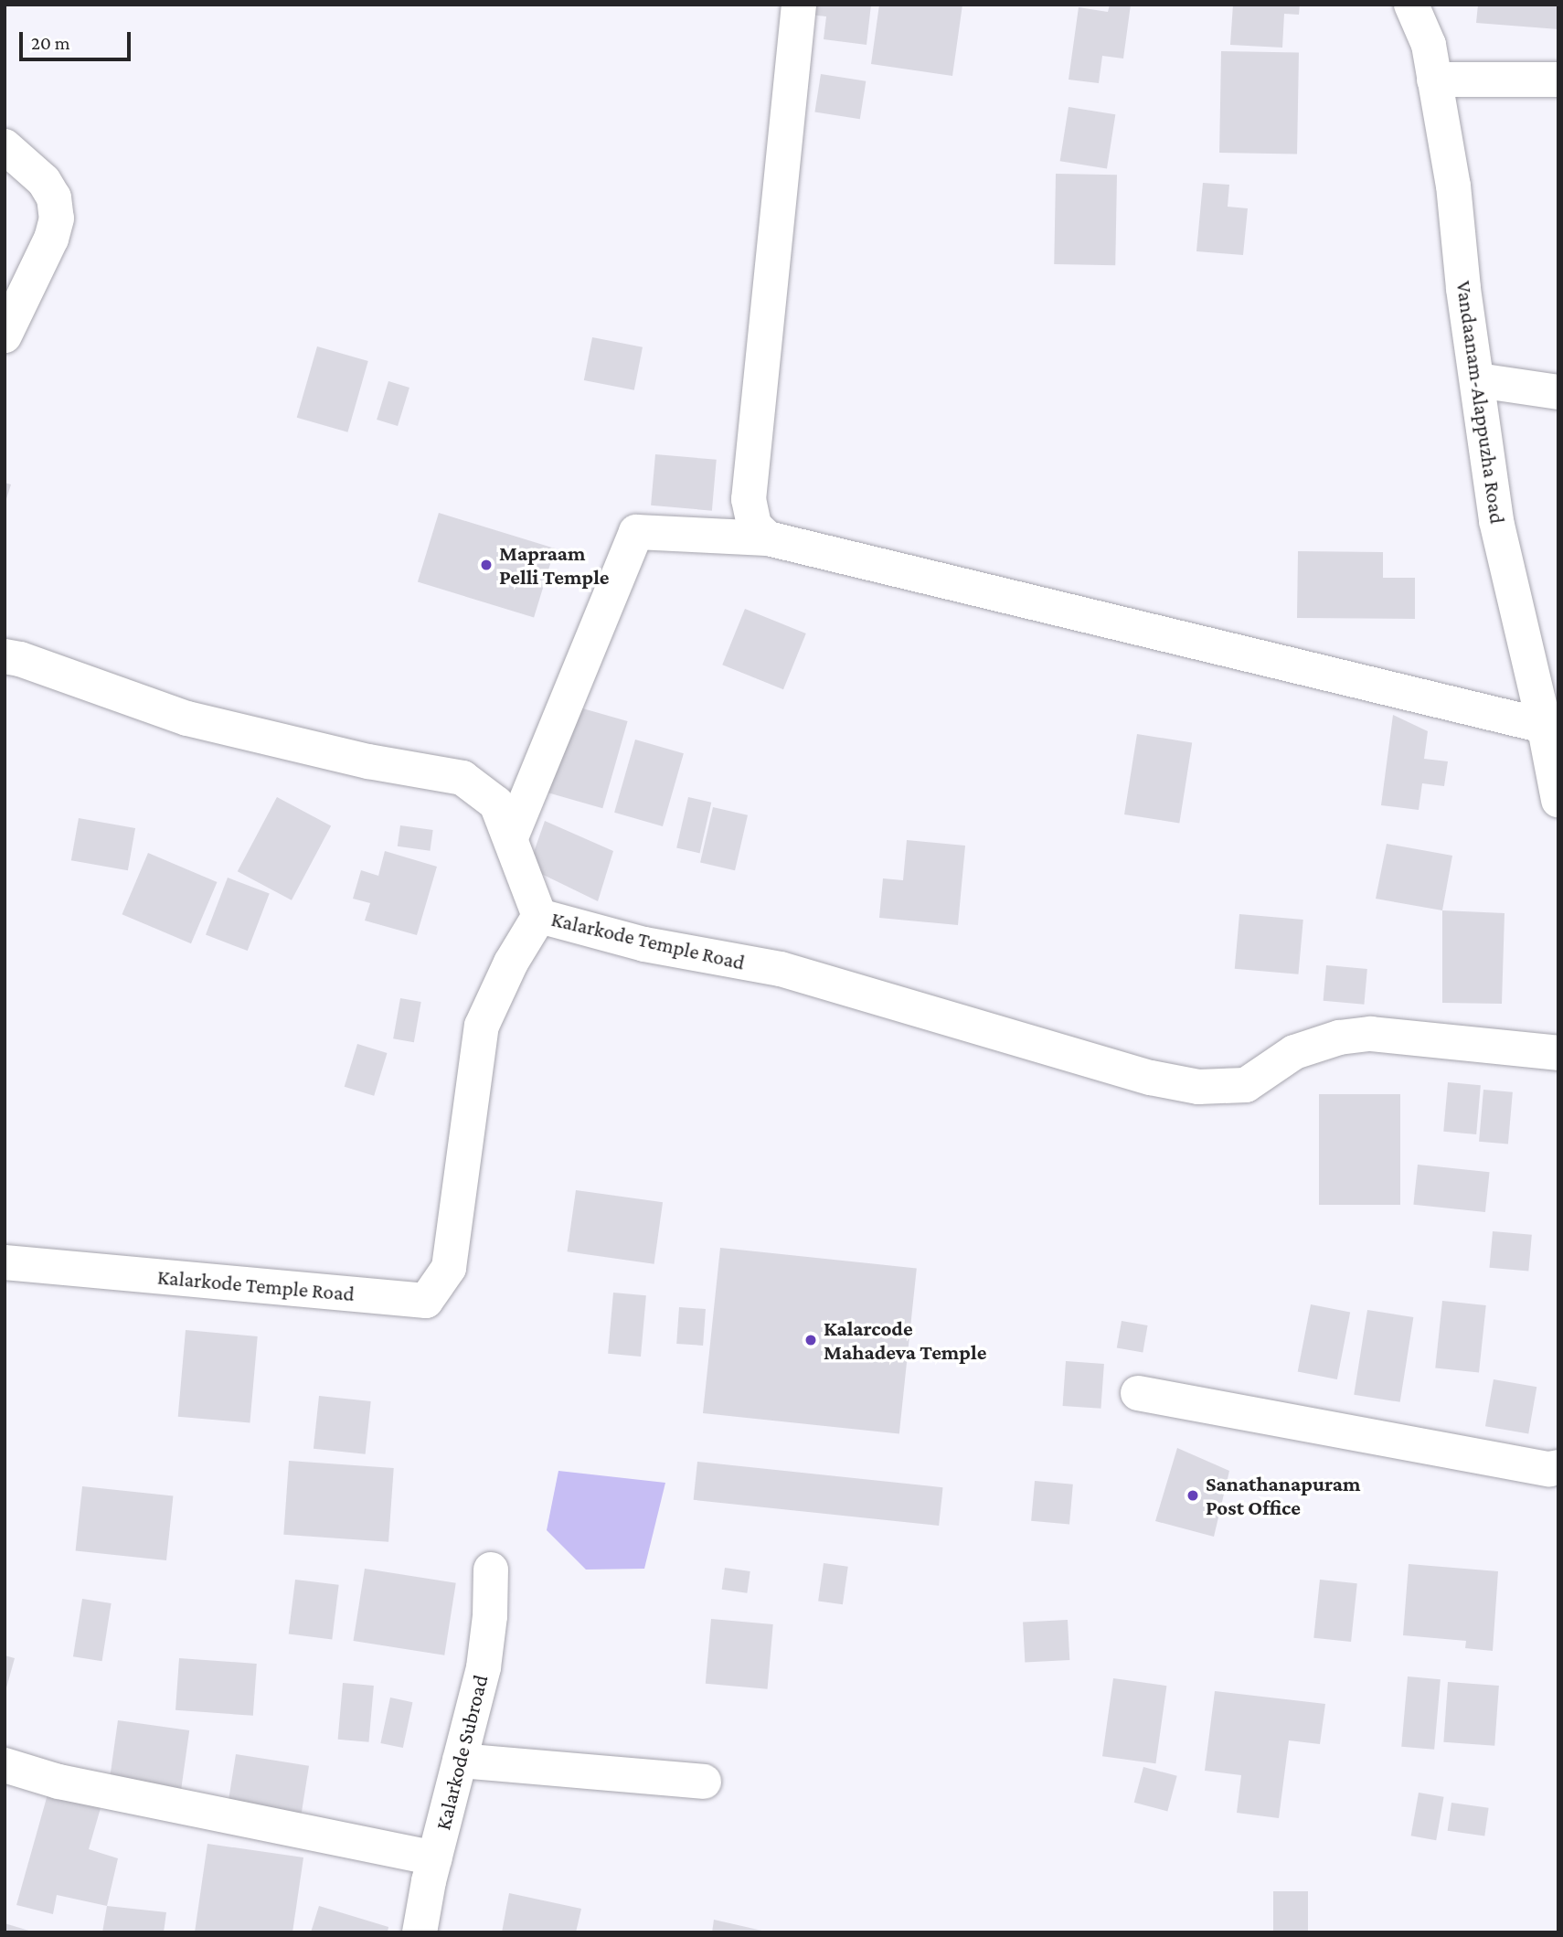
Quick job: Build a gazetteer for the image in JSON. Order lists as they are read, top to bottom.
{
  "streets": {
    "main road": ["Vandaanam-Alappuzha Road", "Kalarkode Temple Road", "Kalarkode Subroad"]
  },
  "places": ["Mapraam Pelli Temple", "Kalarcode Mahadeva Temple", "Sanathanapuram Post Office"],
  "scale_bar": "20 m"
}
